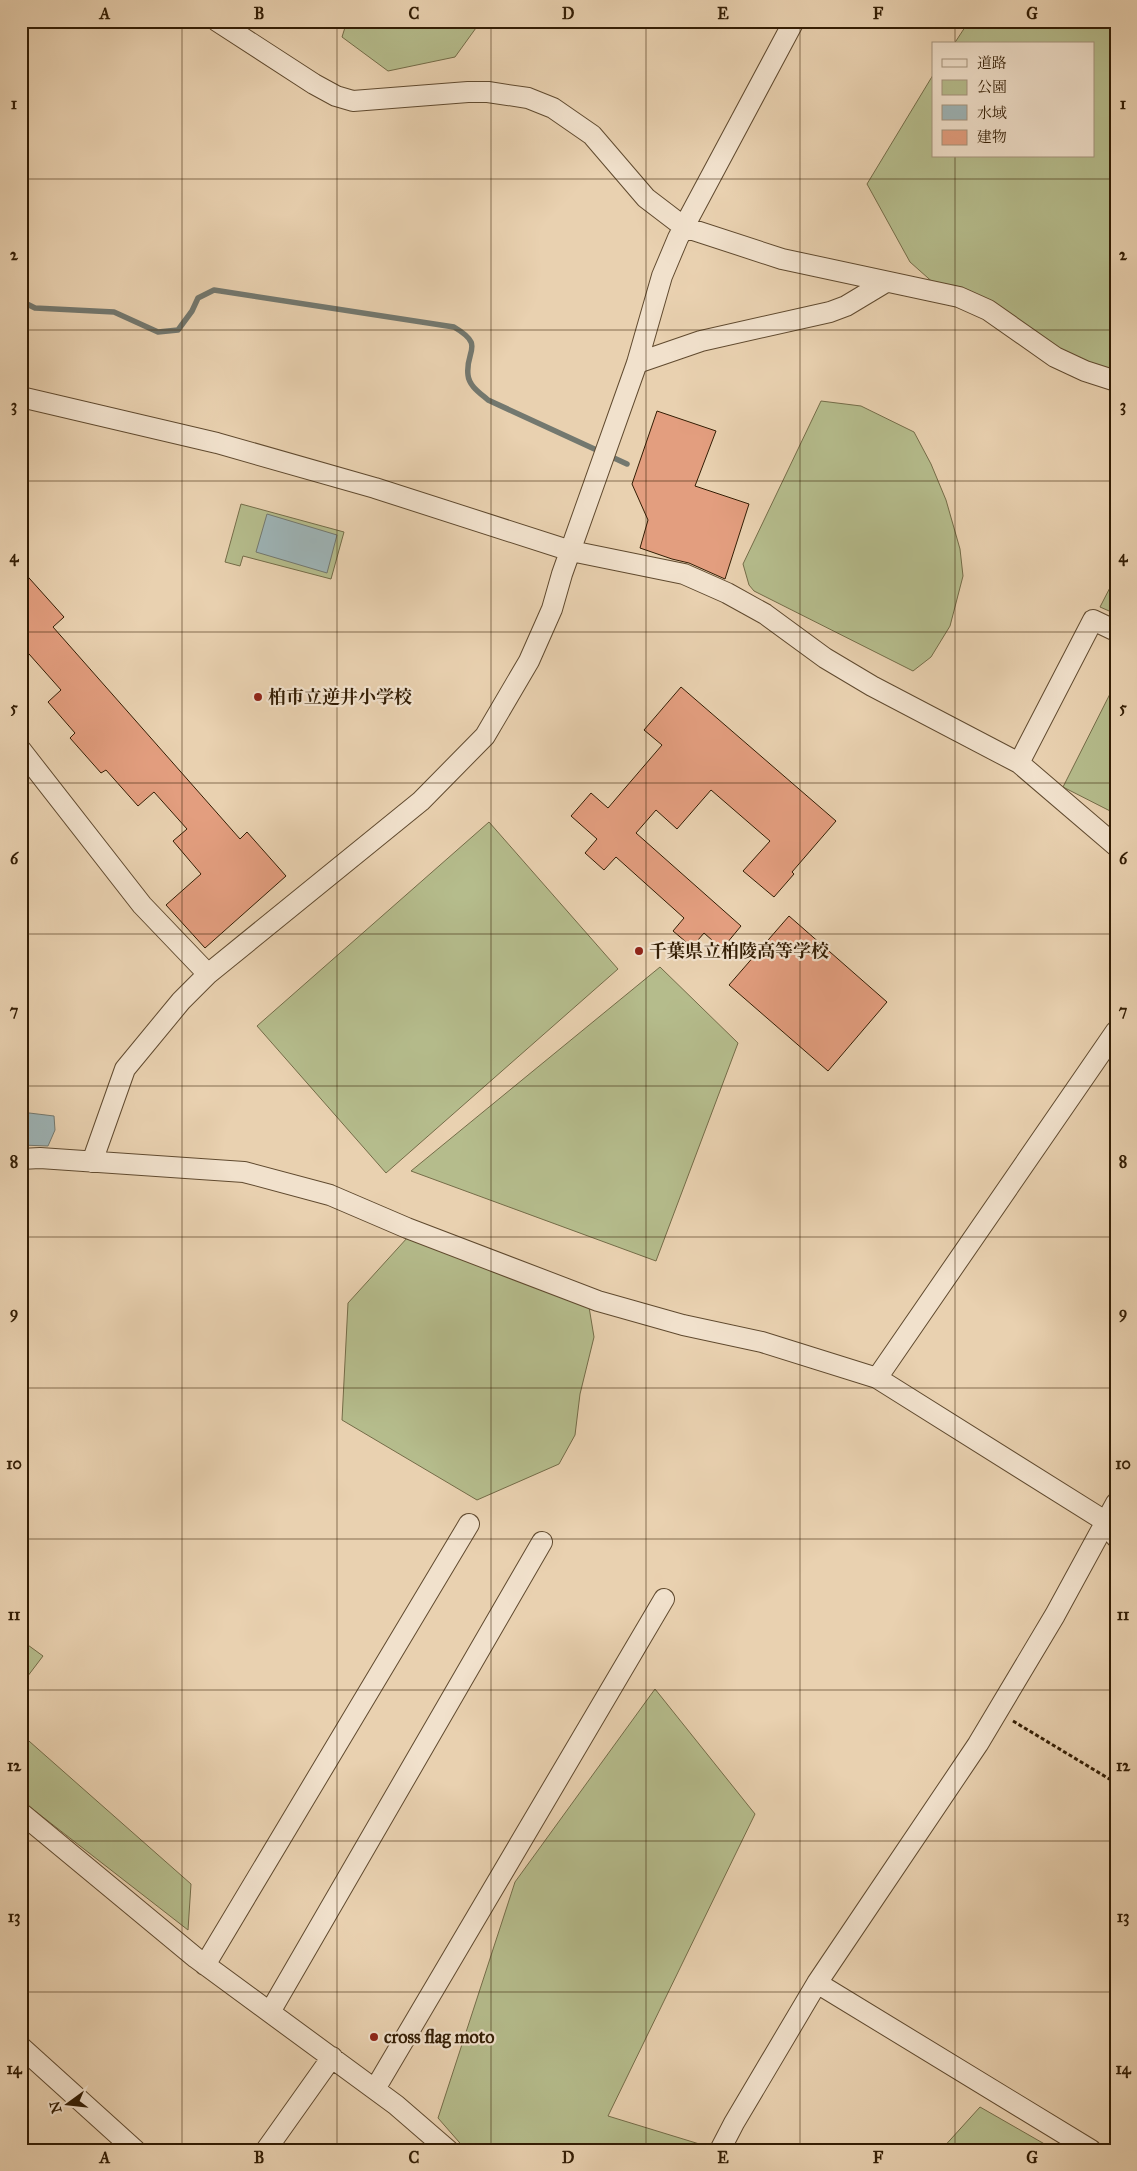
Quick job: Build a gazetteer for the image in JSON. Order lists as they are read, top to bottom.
{
  "places": ["柏市立逆井小学校", "千葉県立柏陵高等学校", "cross flag moto"],
  "legend": [
    "道路",
    "公園",
    "水域",
    "建物"
  ],
  "north": "left",
  "grid": {
    "columns": [
      "A",
      "B",
      "C",
      "D",
      "E",
      "F",
      "G"
    ],
    "rows": [
      "1",
      "2",
      "3",
      "4",
      "5",
      "6",
      "7",
      "8",
      "9",
      "10",
      "11",
      "12",
      "13",
      "14"
    ]
  }
}
